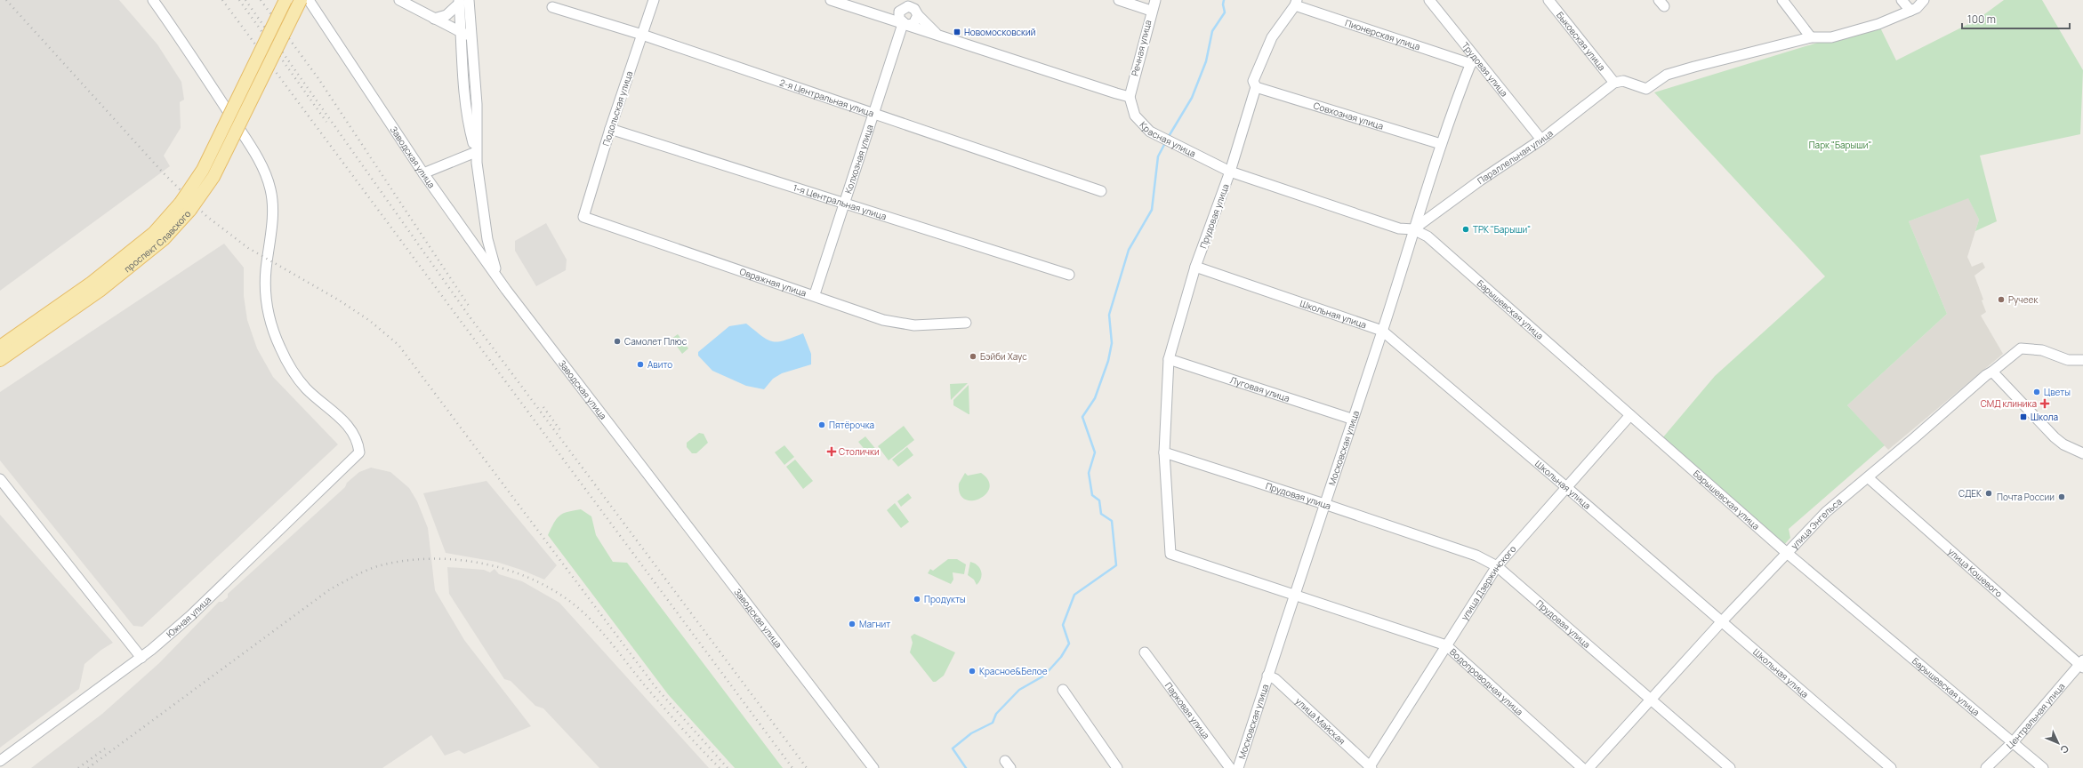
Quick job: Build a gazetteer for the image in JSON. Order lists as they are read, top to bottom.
{
  "streets": {
    "main road": ["проспект Славского"],
    "street": [
      "Пионерская улица",
      "Быковская улица",
      "Речная улица",
      "Трудовая улица",
      "2-я Центральная улица",
      "Подольская улица",
      "Совхозная улица",
      "Красная улица",
      "Параллельная улица",
      "Заводская улица",
      "Колхозная улица",
      "1-я Центральная улица",
      "Прудовая улица",
      "Овражная улица",
      "Барышевская улица",
      "Школьная улица",
      "Луговая улица",
      "Московская улица",
      "улица Энгельса",
      "улица Кошевого",
      "улица Дзержинского",
      "Южная улица",
      "Водопроводная улица",
      "Парковая улица",
      "Центральная улица",
      "улица Майская"
    ]
  },
  "crossings": [
    ["Пионерская улица", "Трудовая улица"],
    ["Пионерская улица", "Прудовая улица"],
    ["Пионерская улица", "Московская улица"],
    ["Быковская улица", "Параллельная улица"],
    ["Речная улица", "Красная улица"],
    ["Трудовая улица", "Параллельная улица"],
    ["Трудовая улица", "Московская улица"],
    ["2-я Центральная улица", "Подольская улица"],
    ["2-я Центральная улица", "Колхозная улица"],
    ["Подольская улица", "1-я Центральная улица"],
    ["Подольская улица", "Овражная улица"],
    ["Совхозная улица", "Прудовая улица"],
    ["Совхозная улица", "Московская улица"],
    ["Красная улица", "Параллельная улица"],
    ["Красная улица", "Прудовая улица"],
    ["Красная улица", "Барышевская улица"],
    ["Красная улица", "Московская улица"],
    ["Параллельная улица", "Барышевская улица"],
    ["Параллельная улица", "Московская улица"],
    ["Колхозная улица", "1-я Центральная улица"],
    ["Колхозная улица", "Овражная улица"],
    ["Прудовая улица", "Школьная улица"],
    ["Прудовая улица", "Луговая улица"],
    ["Прудовая улица", "Московская улица"],
    ["Прудовая улица", "улица Энгельса"],
    ["Прудовая улица", "улица Дзержинского"],
    ["Прудовая улица", "Водопроводная улица"],
    ["Барышевская улица", "Московская улица"],
    ["Барышевская улица", "улица Энгельса"],
    ["Барышевская улица", "улица Дзержинского"],
    ["Барышевская улица", "Центральная улица"],
    ["Школьная улица", "Московская улица"],
    ["Школьная улица", "улица Энгельса"],
    ["Школьная улица", "улица Дзержинского"],
    ["Луговая улица", "Московская улица"],
    ["Московская улица", "Водопроводная улица"],
    ["Московская улица", "улица Майская"],
    ["улица Энгельса", "улица Кошевого"],
    ["улица Кошевого", "Центральная улица"],
    ["улица Дзержинского", "Водопроводная улица"],
    ["улица Дзержинского", "улица Майская"]
  ],
  "parks": ["Парк \"Барыши\""],
  "places": {
    "transit": ["Новомосковский", "Школа"],
    "other": [
      "ТРК \"Барыши\"",
      "Ручеек",
      "Самолет Плюс",
      "Бэйби Хаус",
      "Авито",
      "Цветы",
      "Пятёрочка",
      "СДЕК",
      "Почта России",
      "Продукты",
      "Магнит",
      "Красное&Белое"
    ],
    "health": ["СМД клиника", "Столички"]
  },
  "scale_bar": "100 m",
  "north": "bottom right"
}
